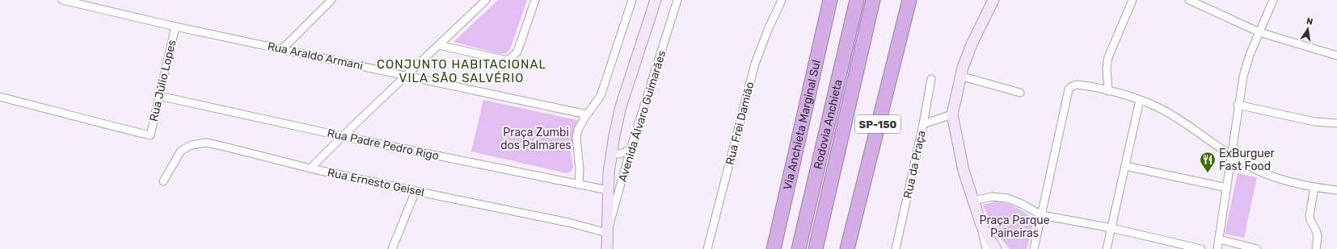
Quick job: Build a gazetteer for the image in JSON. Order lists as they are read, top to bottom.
{
  "streets": {
    "highway": ["Rodovia Anchieta", "SP-150", "Via Anchieta Marginal Sul"],
    "street": [
      "Rua Araldo Armani",
      "Rua Júlio Lopes",
      "Avenida Álvaro Guimarães",
      "Rua Frei Damião",
      "Rua Padre Pedro Rigo",
      "Rua da Praça",
      "Rua Ernesto Geisel"
    ]
  },
  "crossings": [
    ["Rua Araldo Armani", "Rua Júlio Lopes"],
    ["Rua Júlio Lopes", "Rua Padre Pedro Rigo"],
    ["Avenida Álvaro Guimarães", "Rua Padre Pedro Rigo"],
    ["Avenida Álvaro Guimarães", "Rua Ernesto Geisel"]
  ],
  "districts": ["CONJUNTO HABITACIONAL VILA SÃO SALVÉRIO"],
  "parks": ["Praça Zumbi dos Palmares", "Praça Parque Paineiras"],
  "places": {
    "restaurant": ["ExBurguer Fast Food"]
  },
  "north": "top"
}
